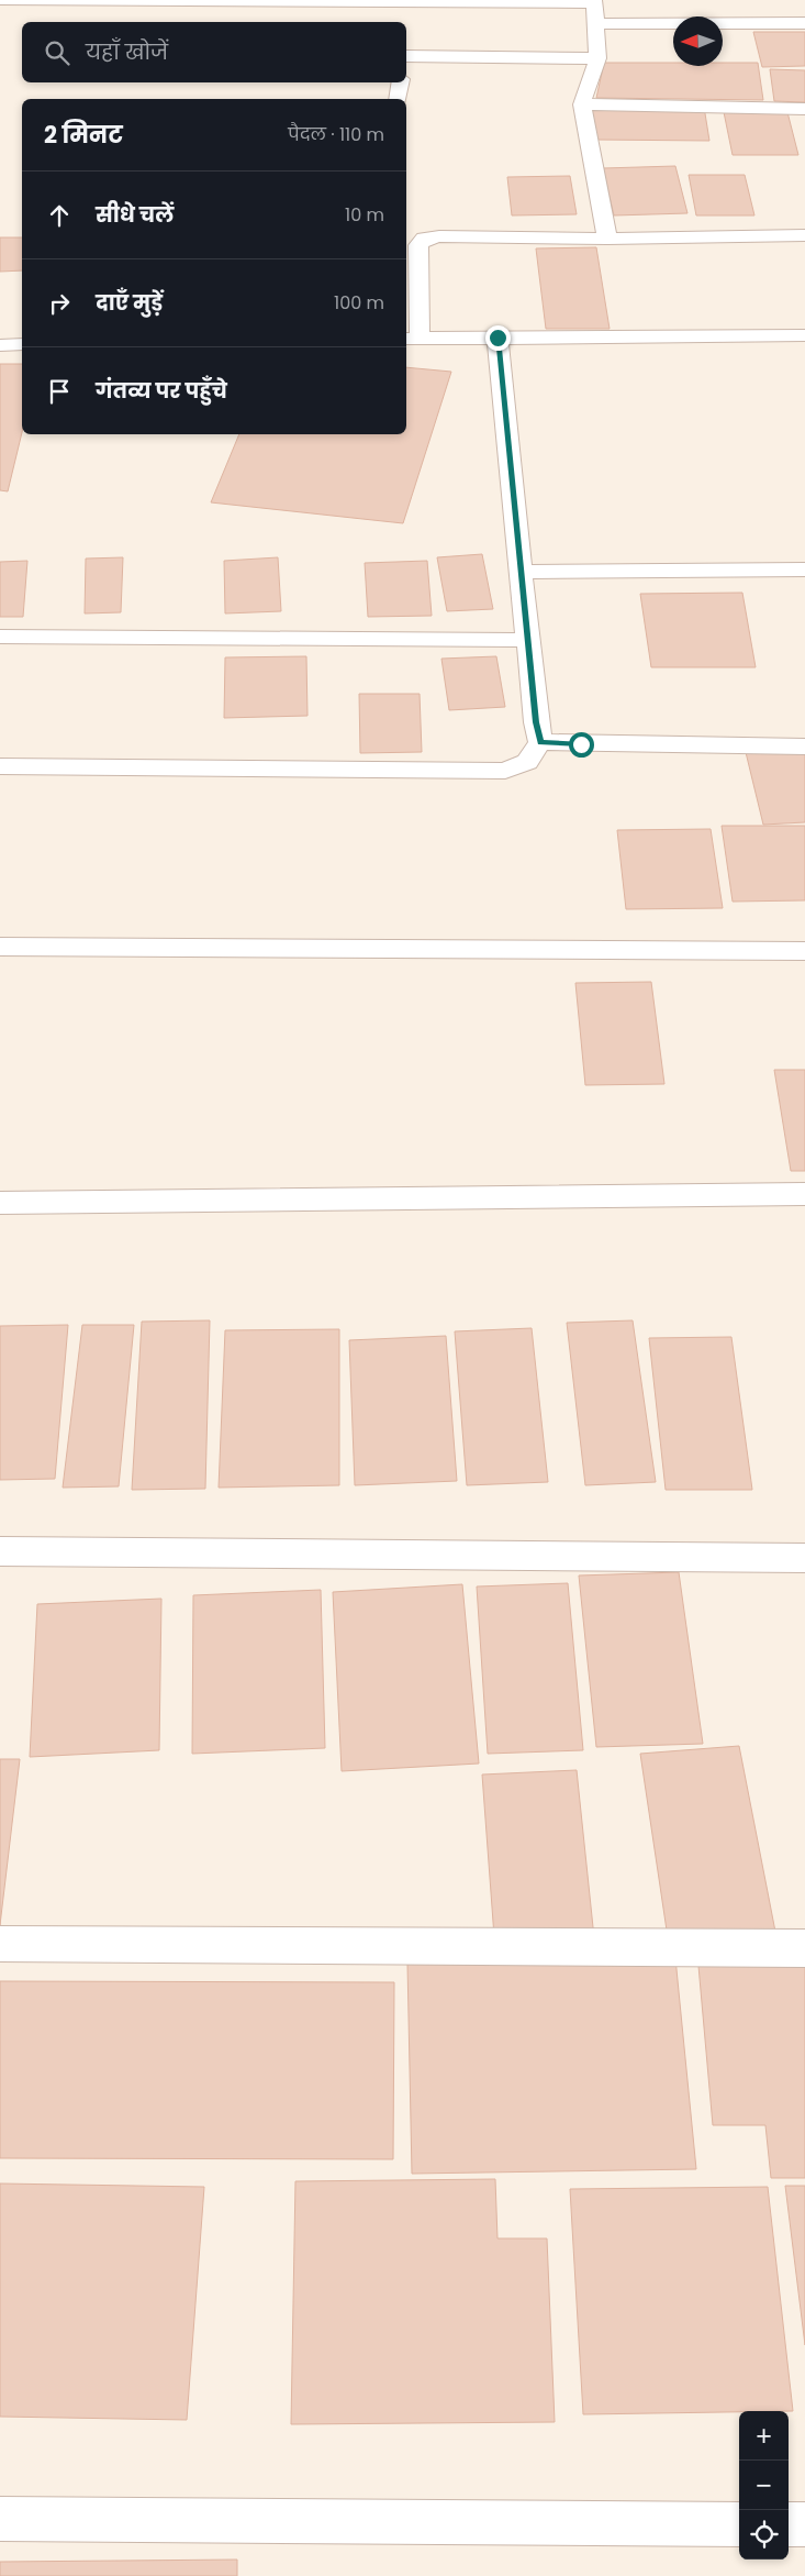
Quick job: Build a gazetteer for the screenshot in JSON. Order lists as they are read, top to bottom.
{
  "north": "left",
  "page": {
    "search": "यहाँ खोजें",
    "heading": ["2 मिनट", "पैदल · 110 m"],
    "list": [
      ["सीधे चलें", "10 m"],
      ["दाएँ मुड़ें", "100 m"],
      "गंतव्य पर पहुँचे"
    ],
    "map_buttons": ["+", "−"]
  }
}
